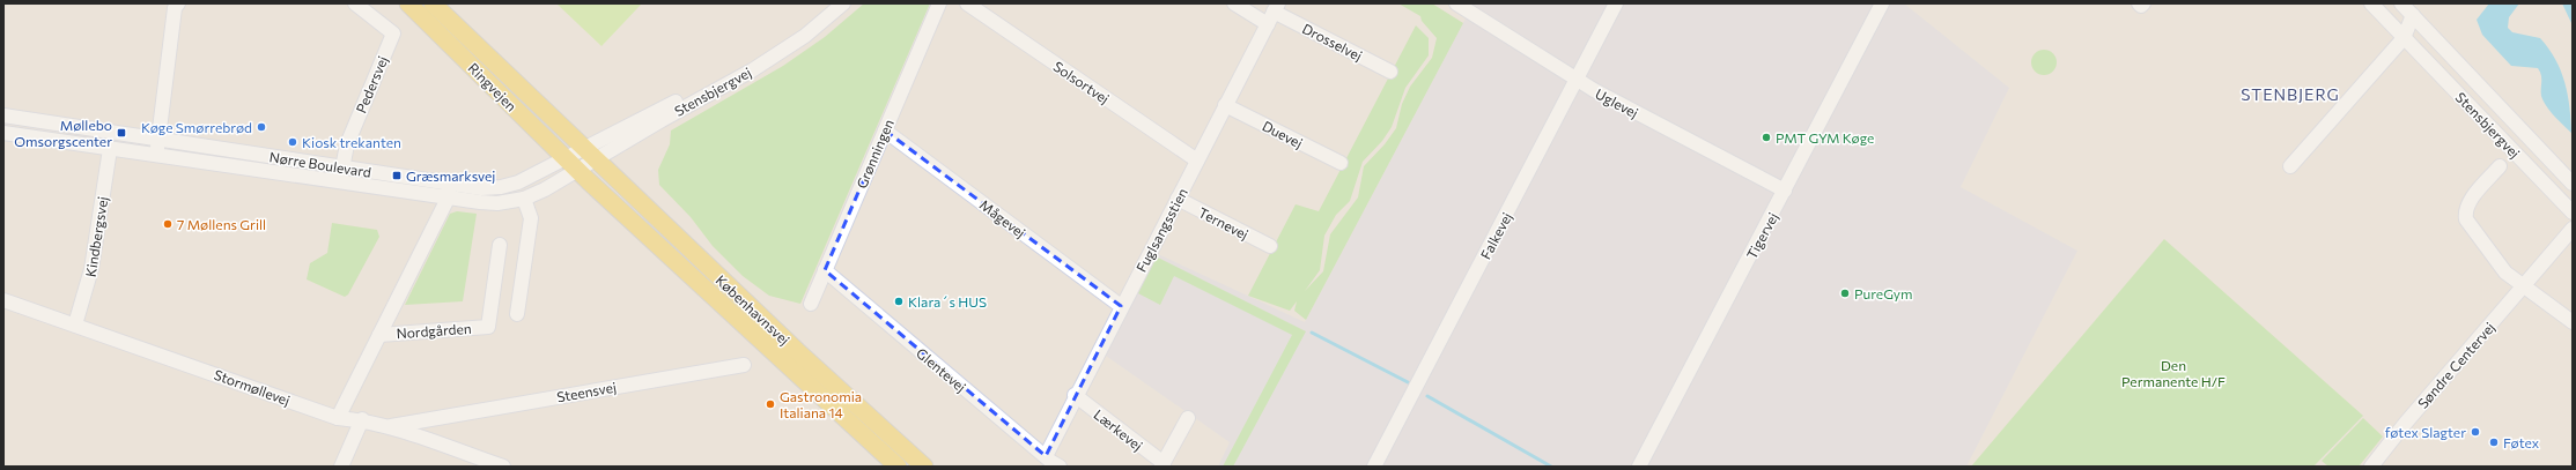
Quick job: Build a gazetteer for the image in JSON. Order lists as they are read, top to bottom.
{
  "streets": {
    "main road": ["Ringvejen", "Københavnsvej"],
    "street": [
      "Drosselvej",
      "Solsortvej",
      "Pedersvej",
      "Stensbjergvej",
      "Uglevej",
      "Duevej",
      "Grønningen",
      "Nørre Boulevard",
      "Mågevej",
      "Ternevej",
      "Fuglsangsstien",
      "Falkevej",
      "Tigervej",
      "Kindbergsvej",
      "Nordgården",
      "Søndre Centervej",
      "Glentevej",
      "Stormøllevej",
      "Steensvej",
      "Lærkevej"
    ]
  },
  "crossings": [
    ["Drosselvej", "Fuglsangsstien"],
    ["Solsortvej", "Fuglsangsstien"],
    ["Pedersvej", "Nørre Boulevard"],
    ["Ringvejen", "Stensbjergvej"],
    ["Ringvejen", "Nørre Boulevard"],
    ["Ringvejen", "Københavnsvej"],
    ["Stensbjergvej", "Nørre Boulevard"],
    ["Stensbjergvej", "Københavnsvej"],
    ["Uglevej", "Falkevej"],
    ["Uglevej", "Tigervej"],
    ["Duevej", "Fuglsangsstien"],
    ["Grønningen", "Mågevej"],
    ["Grønningen", "Glentevej"],
    ["Nørre Boulevard", "Kindbergsvej"],
    ["Nørre Boulevard", "Københavnsvej"],
    ["Mågevej", "Fuglsangsstien"],
    ["Ternevej", "Fuglsangsstien"],
    ["Fuglsangsstien", "Glentevej"],
    ["Fuglsangsstien", "Lærkevej"],
    ["Kindbergsvej", "Stormøllevej"],
    ["Stormøllevej", "Steensvej"]
  ],
  "districts": ["STENBJERG"],
  "parks": ["Den Permanente H/F"],
  "places": {
    "other": [
      "Køge Smørrebrød",
      "PMT GYM Køge",
      "Kiosk trekanten",
      "7 Møllens Grill",
      "PureGym",
      "Klara´s HUS",
      "Gastronomia Italiana 14",
      "føtex Slagter",
      "Føtex"
    ],
    "transit": ["Møllebo Omsorgscenter", "Græsmarksvej"]
  }
}
